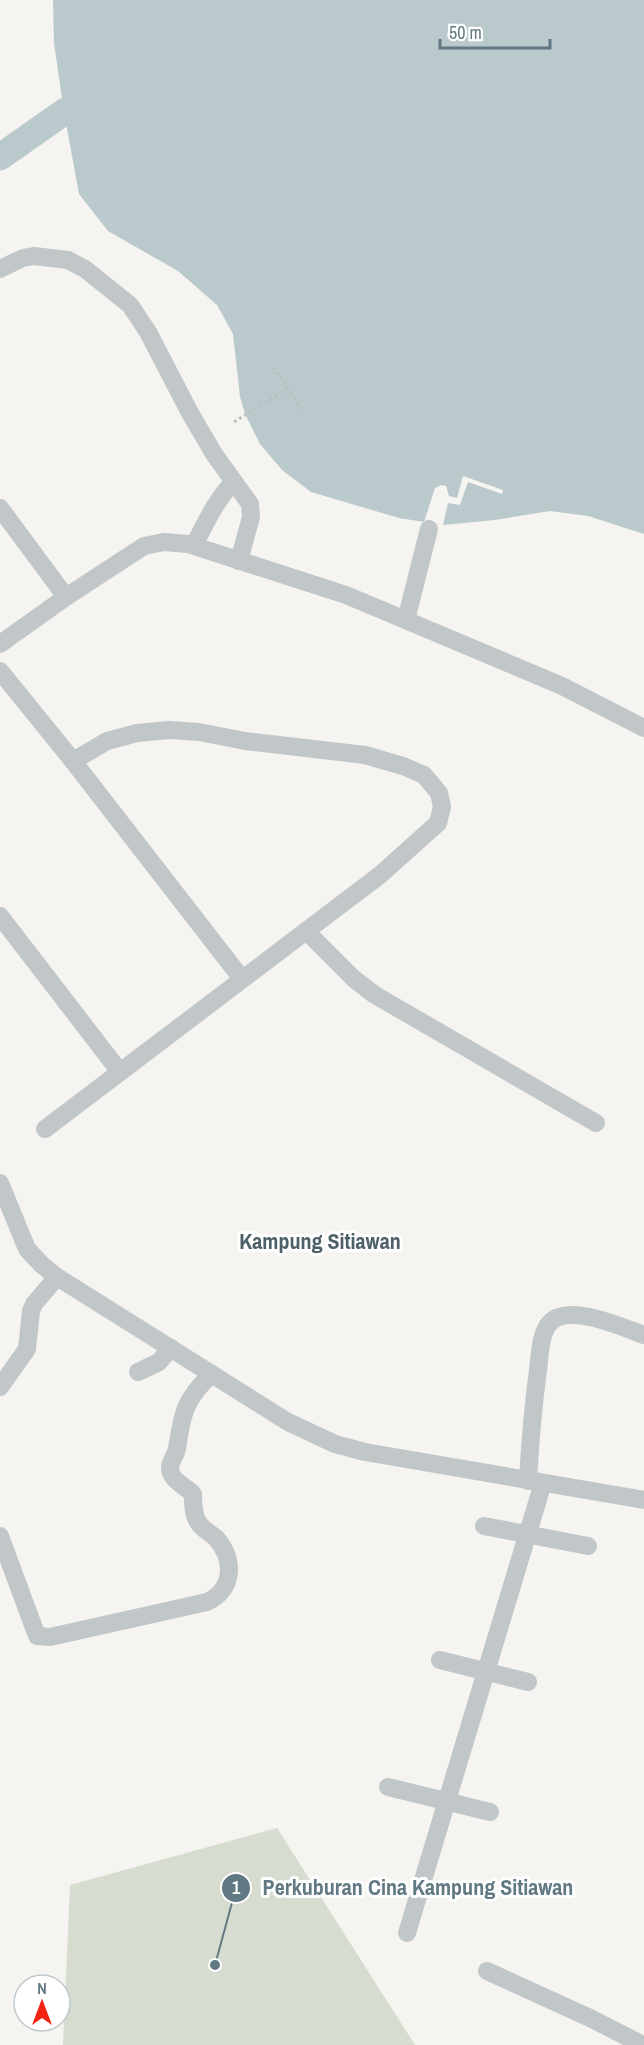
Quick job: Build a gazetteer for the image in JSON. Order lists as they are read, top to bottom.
{
  "districts": ["Kampung Sitiawan"],
  "places": ["Perkuburan Cina Kampung Sitiawan"],
  "scale_bar": "50 m",
  "north": "top"
}
